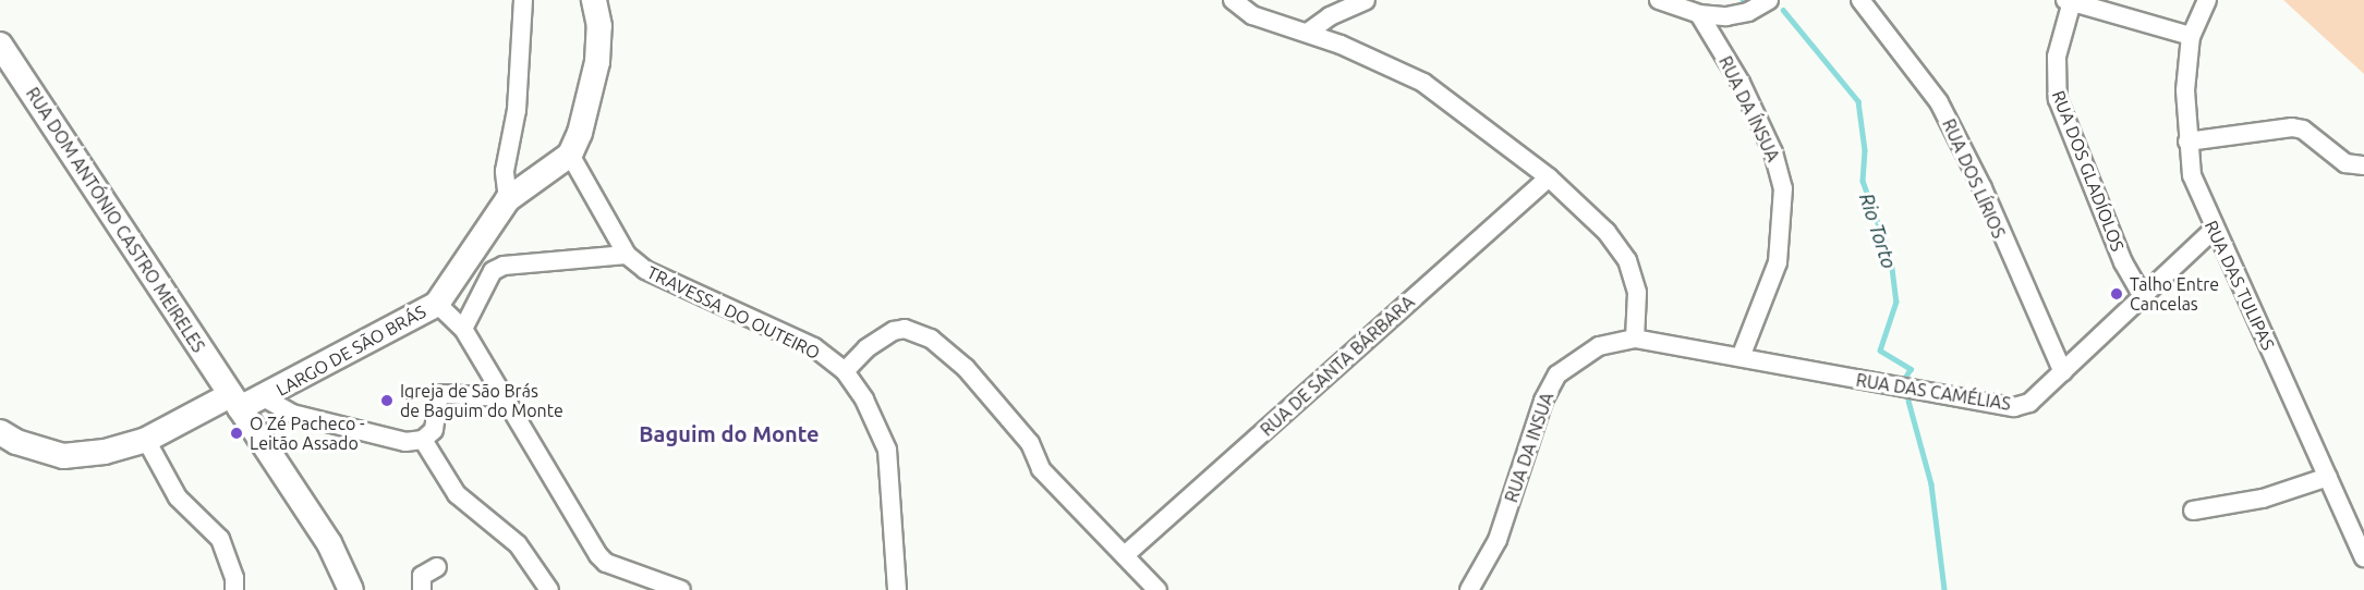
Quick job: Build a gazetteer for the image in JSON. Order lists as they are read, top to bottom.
{
  "streets": {
    "street": [
      "RUA DA ÍNSUA",
      "RUA DOS GLADÍOLOS",
      "RUA DOS LÍRIOS",
      "RUA DOM ANTÓNIO CASTRO MEIRELES",
      "RUA DAS TULIPAS",
      "TRAVESSA DO OUTEIRO",
      "LARGO DE SÃO BRÁS",
      "RUA DE SANTA BÁRBARA",
      "RUA DAS CAMÉLIAS",
      "RUA DA INSUA"
    ]
  },
  "crossings": [
    ["RUA DA ÍNSUA", "RUA DAS CAMÉLIAS"],
    ["RUA DA ÍNSUA", "RUA DA INSUA"],
    ["RUA DOS GLADÍOLOS", "RUA DAS CAMÉLIAS"],
    ["RUA DOS LÍRIOS", "RUA DAS CAMÉLIAS"],
    ["RUA DOM ANTÓNIO CASTRO MEIRELES", "LARGO DE SÃO BRÁS"],
    ["RUA DAS TULIPAS", "RUA DAS CAMÉLIAS"],
    ["RUA DAS CAMÉLIAS", "RUA DA INSUA"]
  ],
  "districts": ["Baguim do Monte"],
  "water": ["Rio Torto"],
  "places": ["Talho Entre Cancelas", "Igreja de São Brás de Baguim do Monte", "O Zé Pacheco - Leitão Assado"]
}
